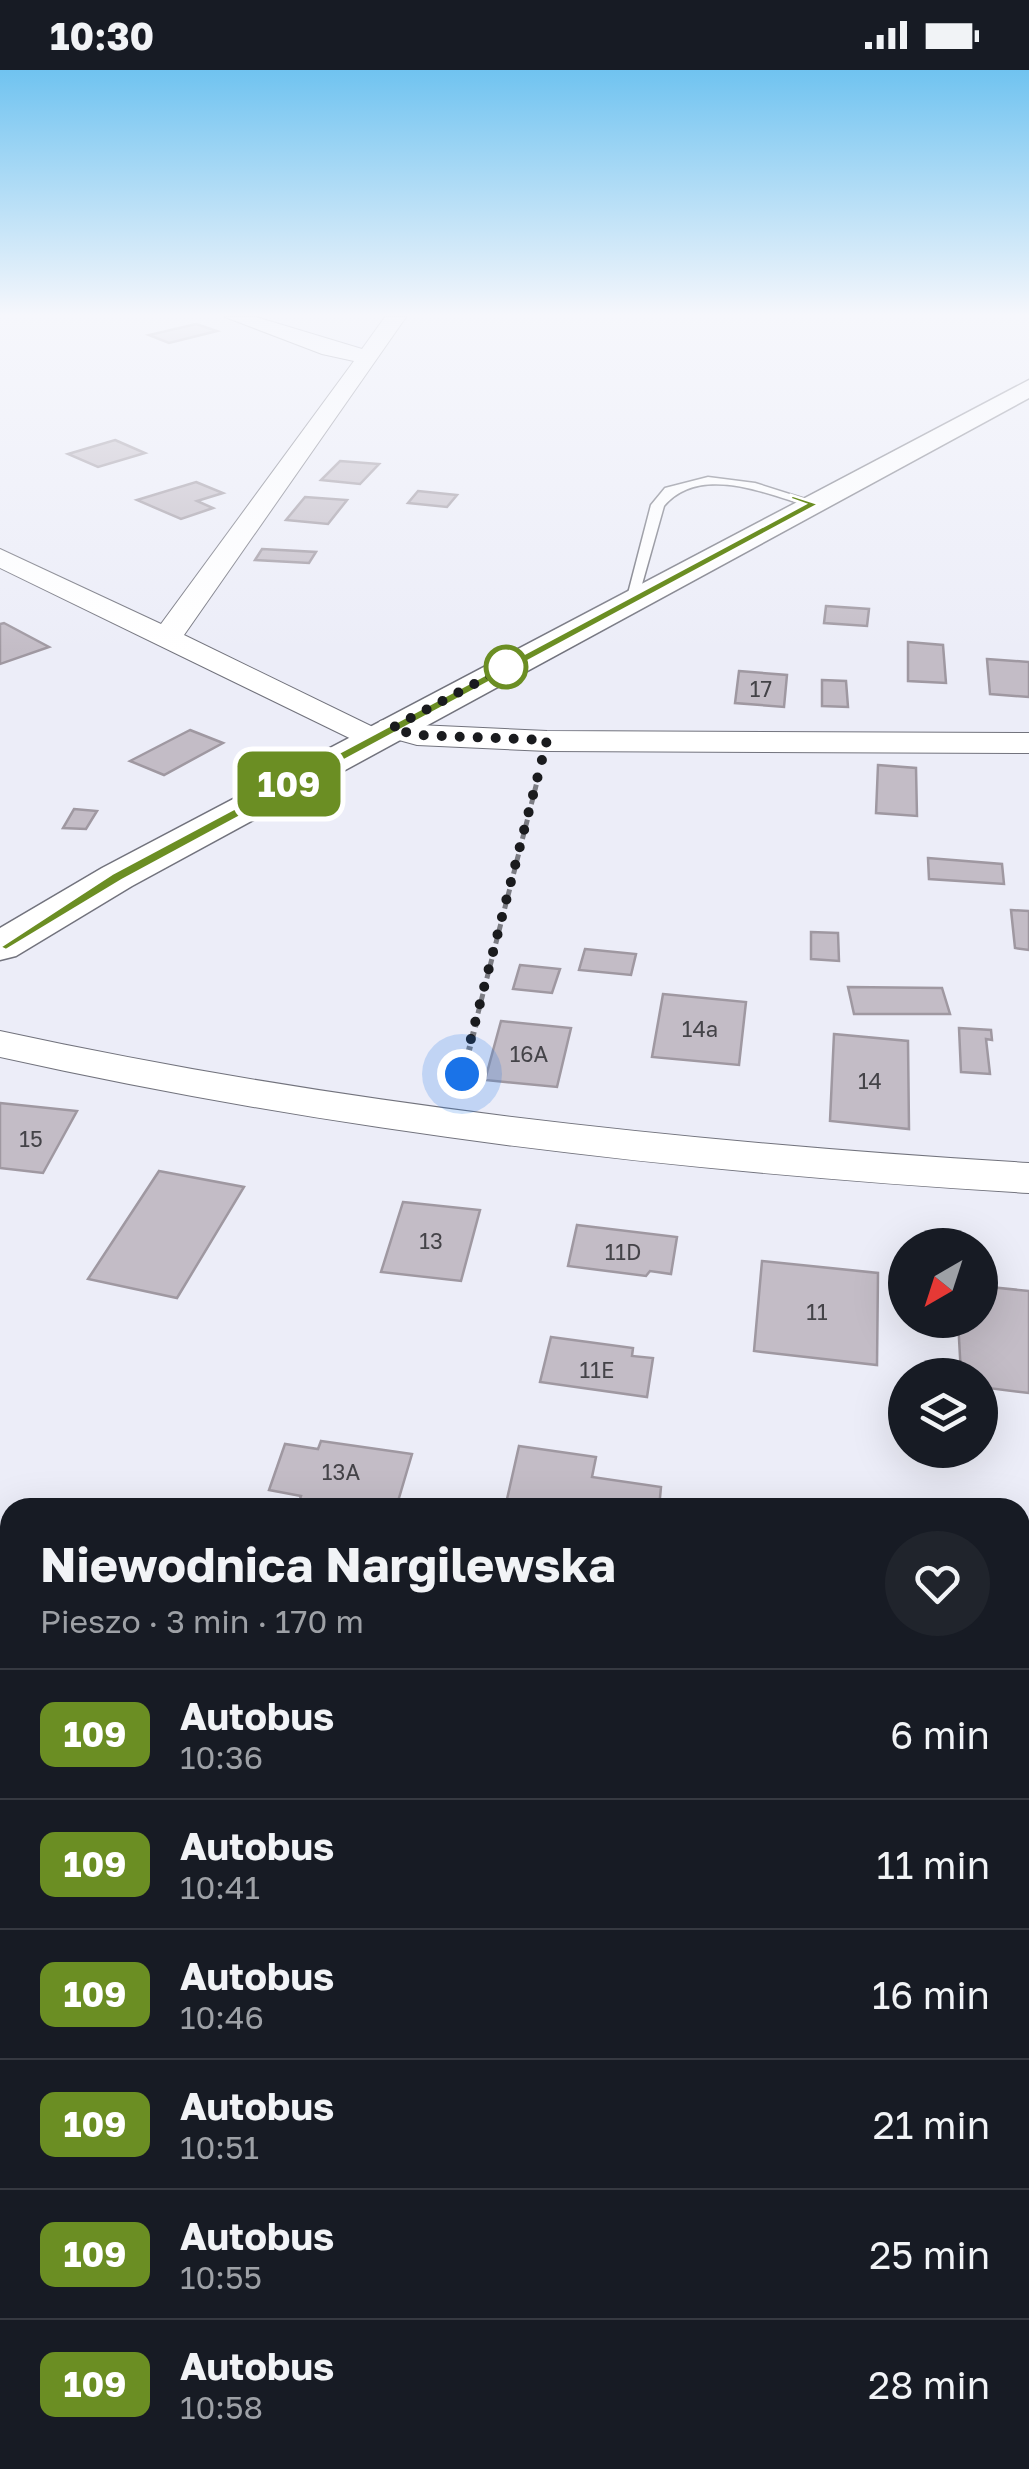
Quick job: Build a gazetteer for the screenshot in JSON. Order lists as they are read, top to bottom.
{
  "lines": ["bus line 109"],
  "house_numbers": [
    "17",
    "14a",
    "16A",
    "14",
    "15",
    "13",
    "11D",
    "11",
    "11E",
    "13A"
  ],
  "north": "bottom left",
  "page": {
    "status": "10:30",
    "on_map": "109",
    "heading": ["Niewodnica Nargilewska", "Pieszo · 3 min · 170 m"],
    "list": [
      {
        "mark": "109",
        "name": "Autobus",
        "note": "10:36",
        "value": "6 min"
      },
      {
        "mark": "109",
        "name": "Autobus",
        "note": "10:41",
        "value": "11 min"
      },
      {
        "mark": "109",
        "name": "Autobus",
        "note": "10:46",
        "value": "16 min"
      },
      {
        "mark": "109",
        "name": "Autobus",
        "note": "10:51",
        "value": "21 min"
      },
      {
        "mark": "109",
        "name": "Autobus",
        "note": "10:55",
        "value": "25 min"
      },
      {
        "mark": "109",
        "name": "Autobus",
        "note": "10:58",
        "value": "28 min"
      }
    ]
  }
}
